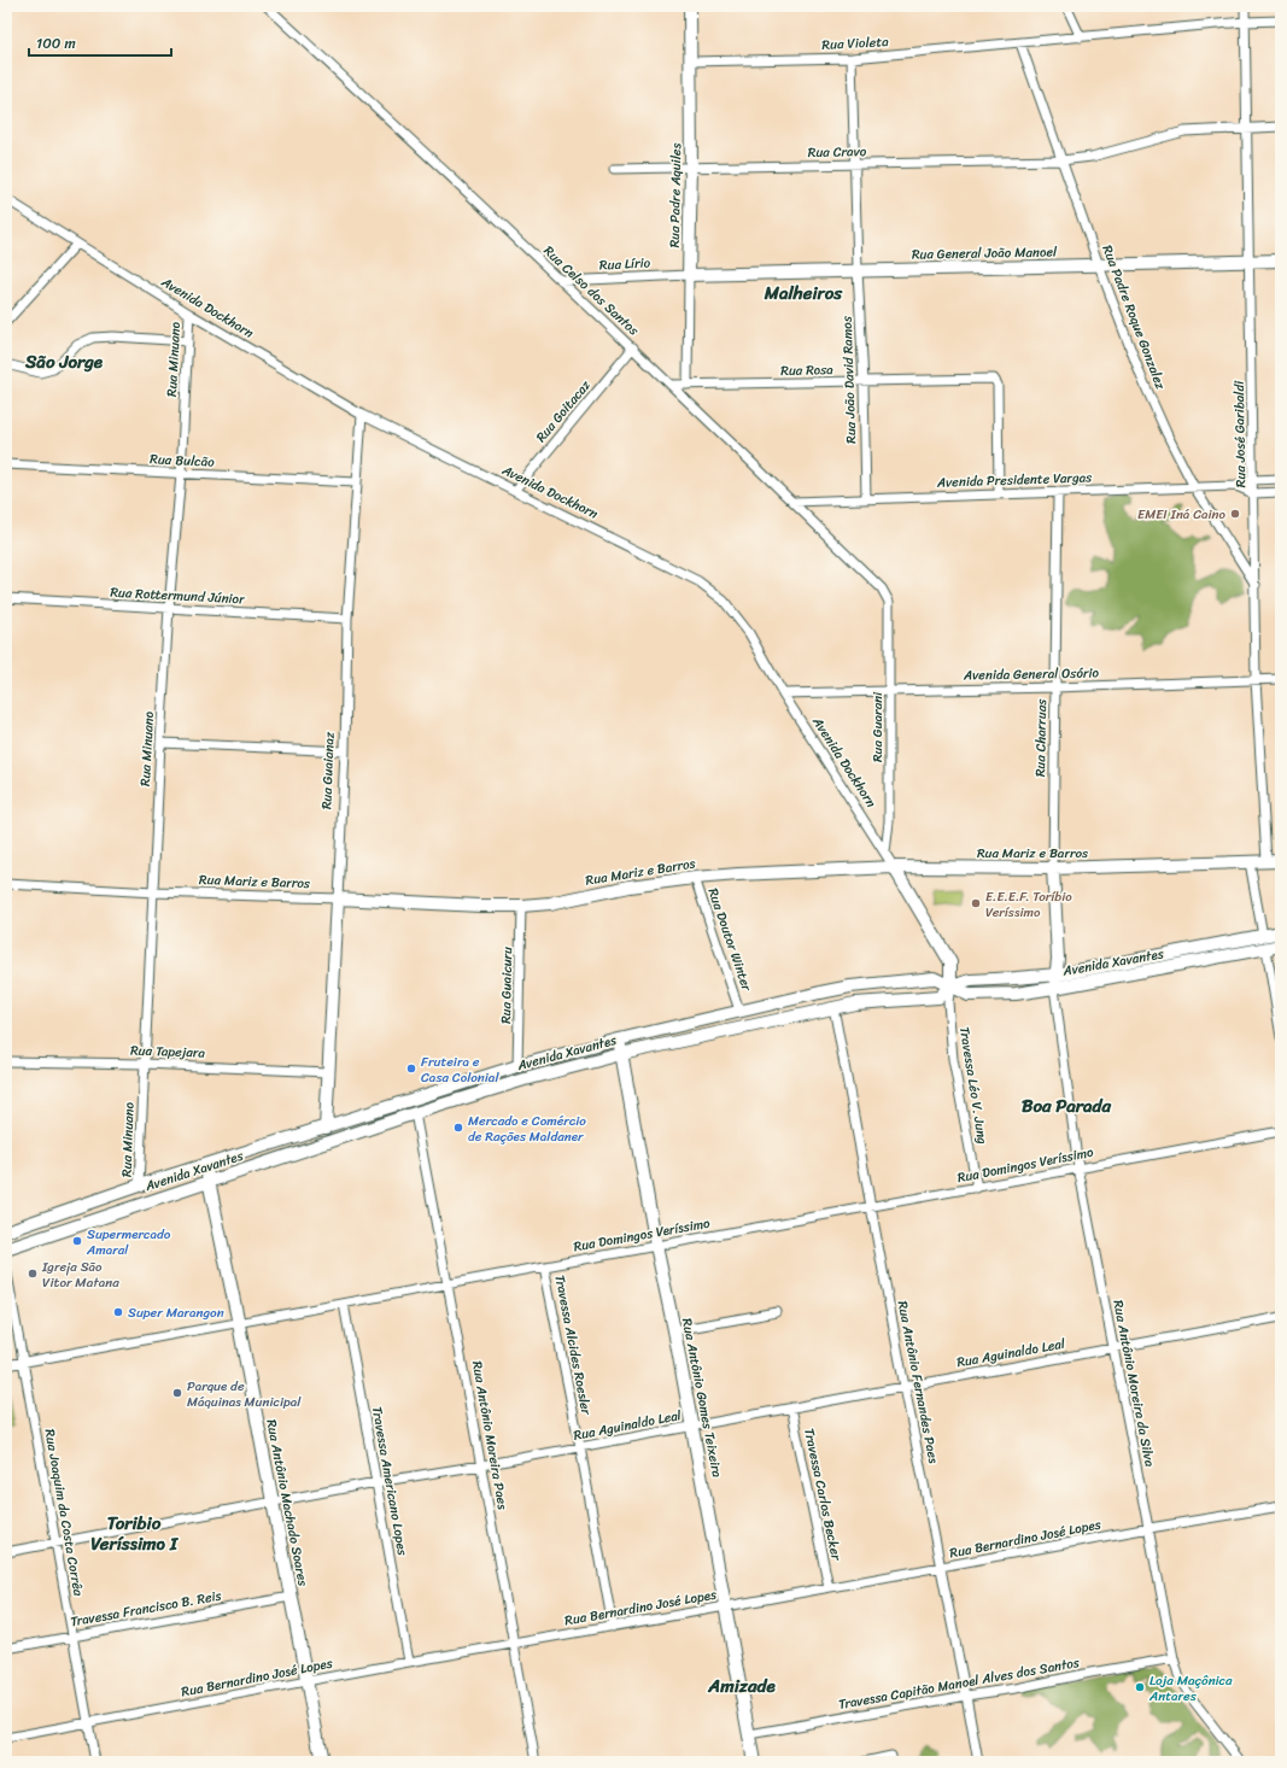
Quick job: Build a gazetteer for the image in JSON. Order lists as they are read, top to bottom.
{
  "streets": {
    "street": [
      "Rua Violeta",
      "Rua Cravo",
      "Rua Padre Aquiles",
      "Rua General João Manoel",
      "Rua Lírio",
      "Rua Celso dos Santos",
      "Avenida Dockhorn",
      "Rua Padre Roque Gonzalez",
      "Rua Minuano",
      "Rua Rosa",
      "Rua João David Ramos",
      "Rua Goitacaz",
      "Rua José Garibaldi",
      "Rua Bulcão",
      "Avenida Presidente Vargas",
      "Rua Rottermund Júnior",
      "Avenida General Osório",
      "Rua Guarani",
      "Rua Charruas",
      "Rua Guaianaz",
      "Rua Mariz e Barros",
      "Rua Doutor Winter",
      "Avenida Xavantes",
      "Rua Guaicuru",
      "Rua Tapejara",
      "Travessa Léo V. Jung",
      "Rua Domingos Veríssimo",
      "Travessa Alcides Roesler",
      "Rua Aguinaldo Leal",
      "Rua Antônio Fernandes Paes",
      "Rua Antônio Moreira da Silva",
      "Rua Antônio Gomes Teixeira",
      "Rua Antônio Moreira Paes",
      "Travessa Americano Lopes",
      "Travessa Carlos Becker",
      "Rua Antônio Machado Soares",
      "Rua Joaquim da Costa Corrêa",
      "Rua Bernardino José Lopes",
      "Travessa Francisco B. Reis",
      "Travessa Capitão Manoel Alves dos Santos"
    ]
  },
  "crossings": [
    ["Rua Violeta", "Rua Padre Aquiles"],
    ["Rua Violeta", "Rua Padre Roque Gonzalez"],
    ["Rua Violeta", "Rua João David Ramos"],
    ["Rua Violeta", "Rua José Garibaldi"],
    ["Rua Cravo", "Rua Padre Aquiles"],
    ["Rua Cravo", "Rua Padre Roque Gonzalez"],
    ["Rua Cravo", "Rua João David Ramos"],
    ["Rua Cravo", "Rua José Garibaldi"],
    ["Rua Padre Aquiles", "Rua General João Manoel"],
    ["Rua Padre Aquiles", "Rua Lírio"],
    ["Rua Padre Aquiles", "Rua Rosa"],
    ["Rua General João Manoel", "Rua Lírio"],
    ["Rua General João Manoel", "Rua Padre Roque Gonzalez"],
    ["Rua General João Manoel", "Rua João David Ramos"],
    ["Rua General João Manoel", "Rua José Garibaldi"],
    ["Rua Lírio", "Rua Celso dos Santos"],
    ["Rua Celso dos Santos", "Rua Rosa"],
    ["Rua Celso dos Santos", "Rua Goitacaz"],
    ["Rua Celso dos Santos", "Avenida Presidente Vargas"],
    ["Rua Celso dos Santos", "Rua Guarani"],
    ["Avenida Dockhorn", "Rua Minuano"],
    ["Avenida Dockhorn", "Rua Goitacaz"],
    ["Avenida Dockhorn", "Avenida General Osório"],
    ["Avenida Dockhorn", "Rua Guarani"],
    ["Avenida Dockhorn", "Rua Guaianaz"],
    ["Avenida Dockhorn", "Rua Mariz e Barros"],
    ["Avenida Dockhorn", "Avenida Xavantes"],
    ["Avenida Dockhorn", "Travessa Léo V. Jung"],
    ["Rua Padre Roque Gonzalez", "Rua José Garibaldi"],
    ["Rua Padre Roque Gonzalez", "Avenida Presidente Vargas"],
    ["Rua Minuano", "Rua Bulcão"],
    ["Rua Minuano", "Rua Rottermund Júnior"],
    ["Rua Minuano", "Rua Mariz e Barros"],
    ["Rua Minuano", "Avenida Xavantes"],
    ["Rua Minuano", "Rua Tapejara"],
    ["Rua Rosa", "Rua João David Ramos"],
    ["Rua Rosa", "Avenida Presidente Vargas"],
    ["Rua João David Ramos", "Avenida Presidente Vargas"],
    ["Rua José Garibaldi", "Avenida Presidente Vargas"],
    ["Rua José Garibaldi", "Avenida General Osório"],
    ["Rua José Garibaldi", "Rua Mariz e Barros"],
    ["Rua Bulcão", "Rua Guaianaz"],
    ["Avenida Presidente Vargas", "Rua Charruas"],
    ["Rua Rottermund Júnior", "Rua Guaianaz"],
    ["Avenida General Osório", "Rua Guarani"],
    ["Avenida General Osório", "Rua Charruas"],
    ["Rua Charruas", "Rua Mariz e Barros"],
    ["Rua Guaianaz", "Rua Mariz e Barros"],
    ["Rua Guaianaz", "Avenida Xavantes"],
    ["Rua Guaianaz", "Rua Tapejara"],
    ["Rua Mariz e Barros", "Rua Doutor Winter"],
    ["Rua Mariz e Barros", "Rua Guaicuru"],
    ["Rua Doutor Winter", "Avenida Xavantes"],
    ["Avenida Xavantes", "Rua Guaicuru"],
    ["Avenida Xavantes", "Travessa Léo V. Jung"],
    ["Avenida Xavantes", "Rua Antônio Fernandes Paes"],
    ["Avenida Xavantes", "Rua Antônio Moreira da Silva"],
    ["Avenida Xavantes", "Rua Antônio Gomes Teixeira"],
    ["Avenida Xavantes", "Rua Antônio Moreira Paes"],
    ["Avenida Xavantes", "Rua Antônio Machado Soares"],
    ["Travessa Léo V. Jung", "Rua Domingos Veríssimo"],
    ["Rua Domingos Veríssimo", "Travessa Alcides Roesler"],
    ["Rua Domingos Veríssimo", "Rua Antônio Fernandes Paes"],
    ["Rua Domingos Veríssimo", "Rua Antônio Moreira da Silva"],
    ["Rua Domingos Veríssimo", "Rua Antônio Gomes Teixeira"],
    ["Rua Domingos Veríssimo", "Rua Antônio Moreira Paes"],
    ["Rua Domingos Veríssimo", "Travessa Americano Lopes"],
    ["Rua Domingos Veríssimo", "Rua Antônio Machado Soares"],
    ["Rua Domingos Veríssimo", "Rua Joaquim da Costa Corrêa"],
    ["Travessa Alcides Roesler", "Rua Aguinaldo Leal"],
    ["Travessa Alcides Roesler", "Rua Bernardino José Lopes"],
    ["Rua Aguinaldo Leal", "Rua Antônio Fernandes Paes"],
    ["Rua Aguinaldo Leal", "Rua Antônio Moreira da Silva"],
    ["Rua Aguinaldo Leal", "Rua Antônio Gomes Teixeira"],
    ["Rua Aguinaldo Leal", "Rua Antônio Moreira Paes"],
    ["Rua Aguinaldo Leal", "Travessa Americano Lopes"],
    ["Rua Aguinaldo Leal", "Travessa Carlos Becker"],
    ["Rua Aguinaldo Leal", "Rua Antônio Machado Soares"],
    ["Rua Aguinaldo Leal", "Rua Joaquim da Costa Corrêa"],
    ["Rua Antônio Fernandes Paes", "Rua Bernardino José Lopes"],
    ["Rua Antônio Fernandes Paes", "Travessa Capitão Manoel Alves dos Santos"],
    ["Rua Antônio Moreira da Silva", "Rua Bernardino José Lopes"],
    ["Rua Antônio Moreira da Silva", "Travessa Capitão Manoel Alves dos Santos"],
    ["Rua Antônio Gomes Teixeira", "Rua Bernardino José Lopes"],
    ["Rua Antônio Gomes Teixeira", "Travessa Capitão Manoel Alves dos Santos"],
    ["Rua Antônio Moreira Paes", "Rua Bernardino José Lopes"],
    ["Travessa Americano Lopes", "Rua Bernardino José Lopes"],
    ["Travessa Carlos Becker", "Rua Bernardino José Lopes"],
    ["Rua Antônio Machado Soares", "Rua Bernardino José Lopes"],
    ["Rua Antônio Machado Soares", "Travessa Francisco B. Reis"],
    ["Rua Joaquim da Costa Corrêa", "Rua Bernardino José Lopes"],
    ["Rua Joaquim da Costa Corrêa", "Travessa Francisco B. Reis"]
  ],
  "districts": [
    "Malheiros",
    "São Jorge",
    "Boa Parada",
    "Toribio Veríssimo I",
    "Amizade"
  ],
  "places": [
    "EMEI Iná Caino",
    "E.E.E.F. Toríbio Veríssimo",
    "Fruteira e Casa Colonial",
    "Mercado e Comércio de Rações Maldaner",
    "Supermercado Amaral",
    "Igreja São Vitor Matana",
    "Super Marangon",
    "Parque de Máquinas Municipal",
    "Loja Maçônica Antares"
  ],
  "scale_bar": "100 m"
}
